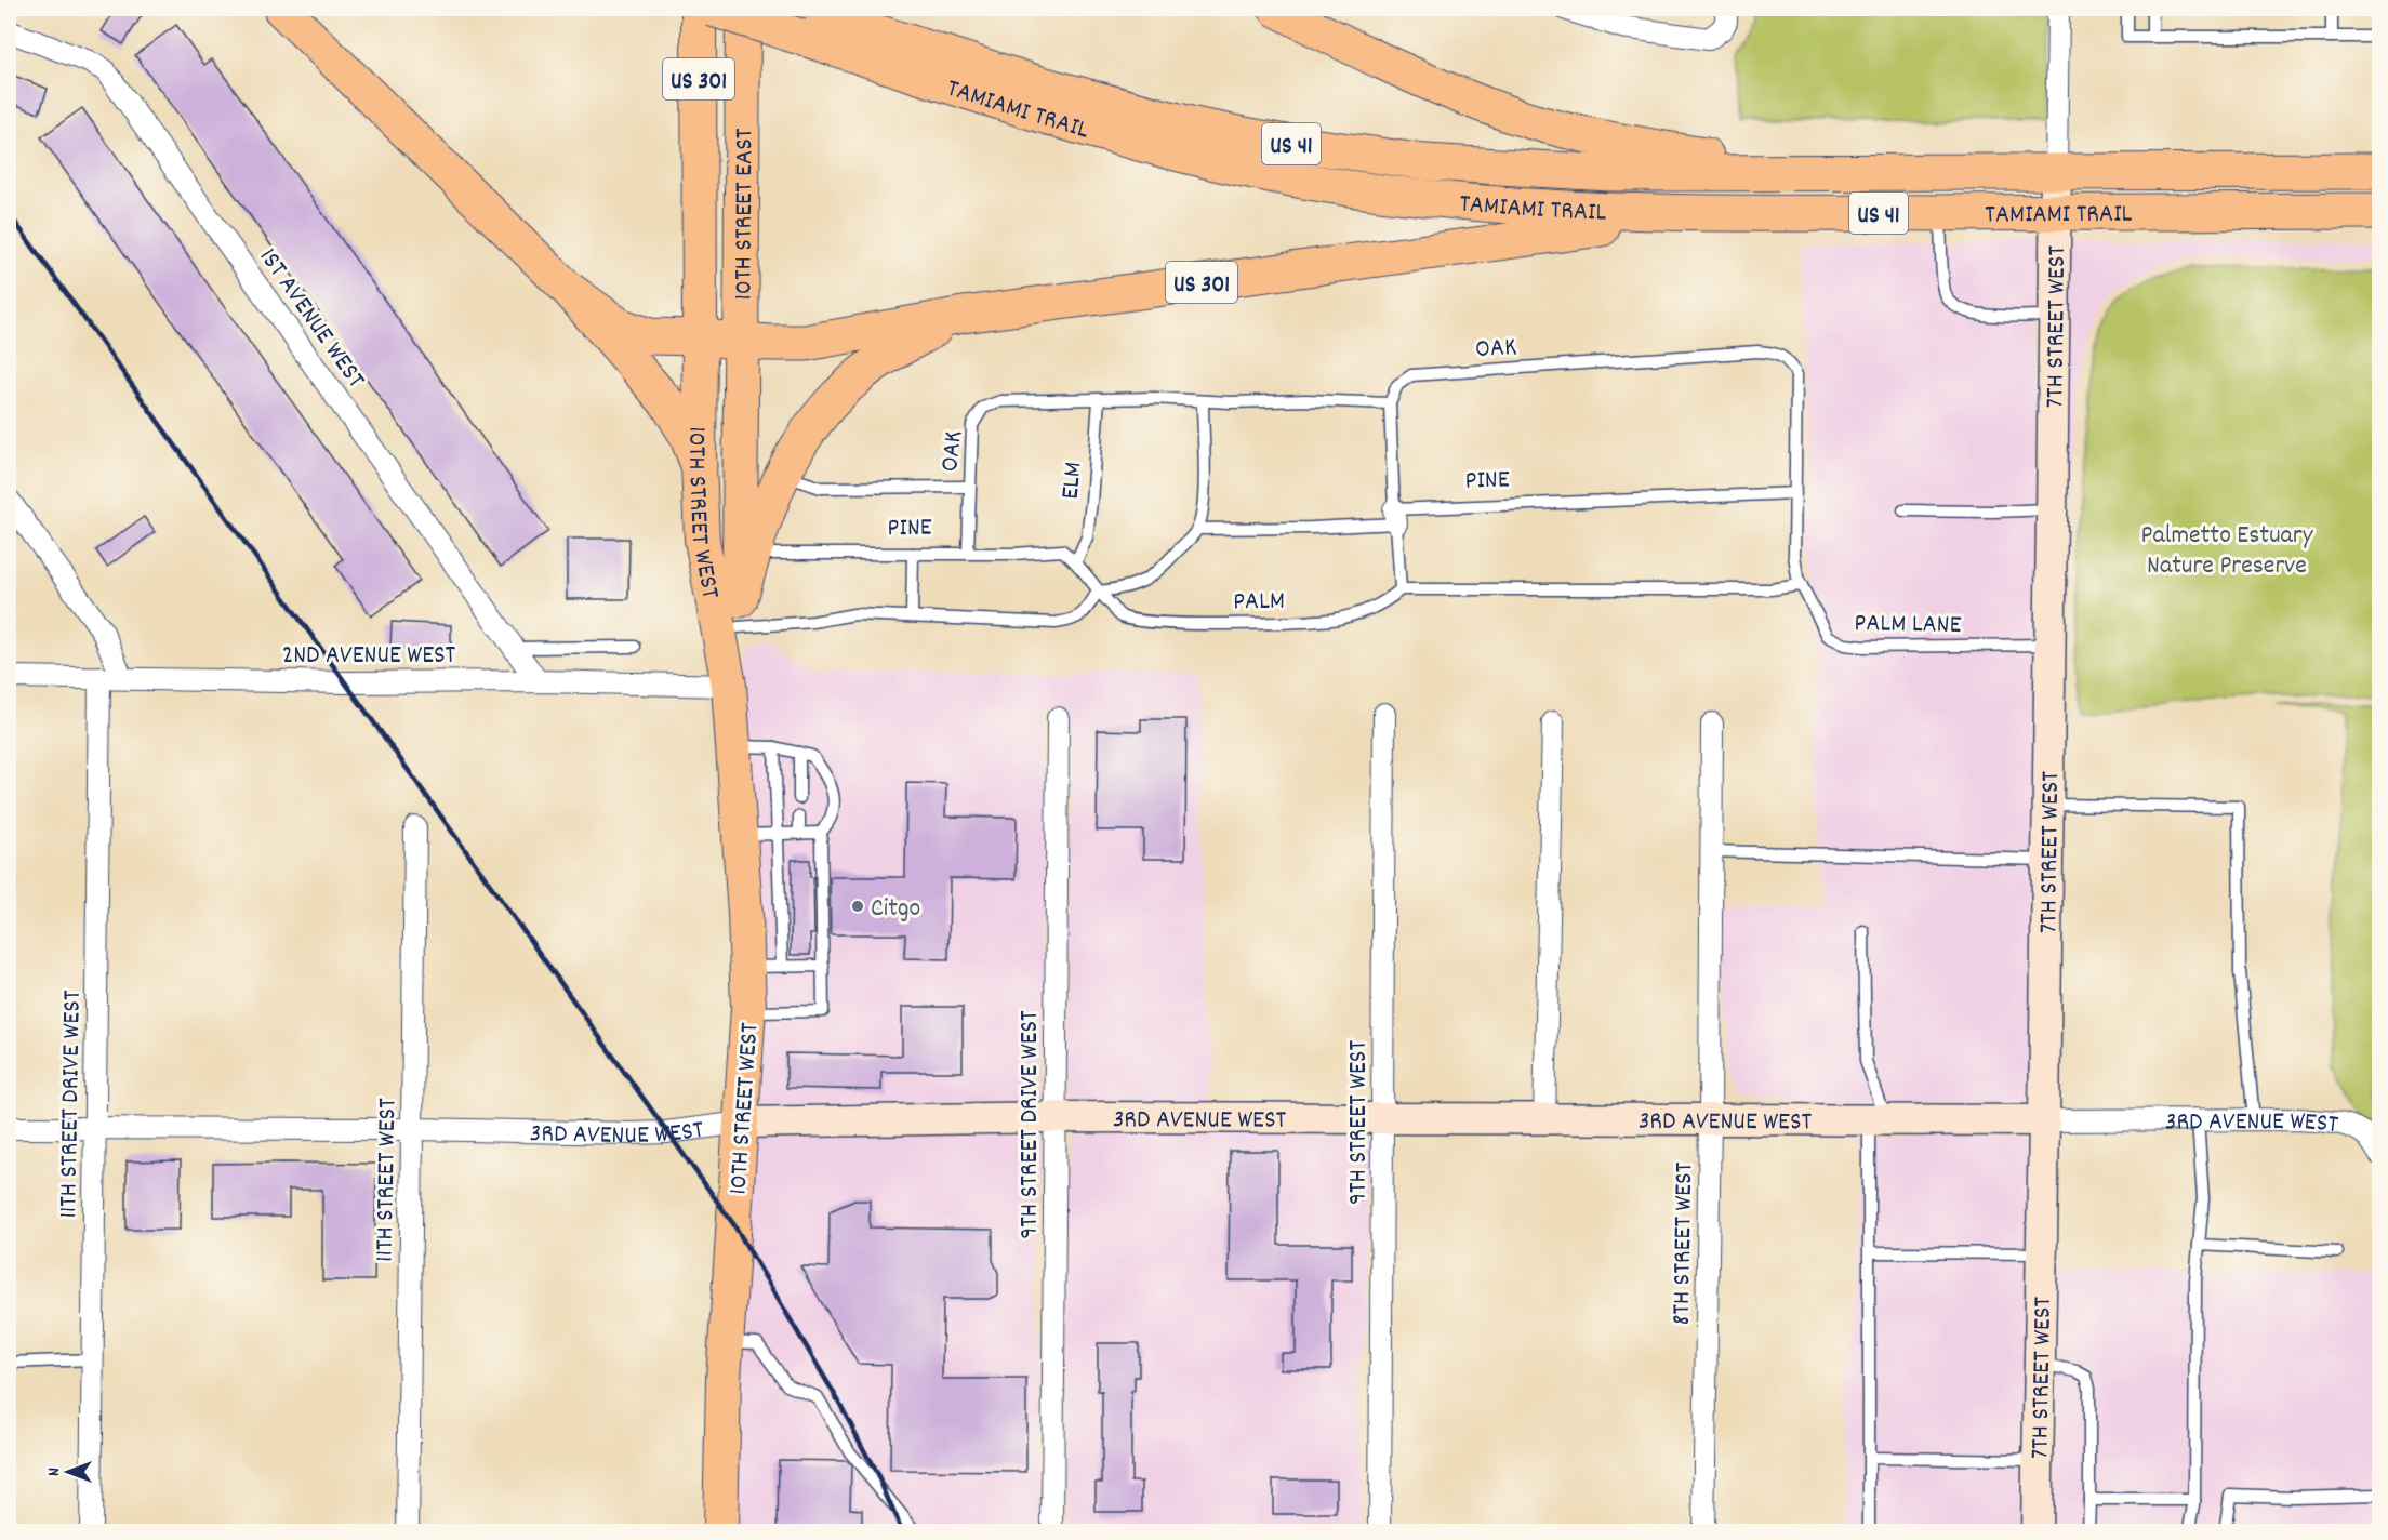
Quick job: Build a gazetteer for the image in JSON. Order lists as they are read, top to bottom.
{
  "streets": {
    "highway": ["US 301", "TAMIAMI TRAIL", "US 41"],
    "main road": ["10TH STREET EAST", "10TH STREET WEST"],
    "street": [
      "1ST AVENUE WEST",
      "7TH STREET WEST",
      "2ND AVENUE WEST",
      "11TH STREET DRIVE WEST",
      "3RD AVENUE WEST",
      "9TH STREET WEST",
      "9TH STREET DRIVE WEST",
      "11TH STREET WEST",
      "8TH STREET WEST"
    ],
    "lane": [
      "OAK",
      "PINE",
      "ELM",
      "PALM",
      "PALM LANE"
    ]
  },
  "crossings": [
    ["US 301", "TAMIAMI TRAIL"],
    ["US 301", "10TH STREET EAST"],
    ["US 301", "10TH STREET WEST"],
    ["TAMIAMI TRAIL", "7TH STREET WEST"],
    ["10TH STREET EAST", "10TH STREET WEST"],
    ["1ST AVENUE WEST", "2ND AVENUE WEST"],
    ["7TH STREET WEST", "PALM LANE"],
    ["7TH STREET WEST", "3RD AVENUE WEST"],
    ["OAK", "PINE"],
    ["OAK", "ELM"],
    ["OAK", "PALM LANE"],
    ["PINE", "ELM"],
    ["PINE", "10TH STREET WEST"],
    ["PINE", "PALM"],
    ["PINE", "PALM LANE"],
    ["ELM", "PALM"],
    ["10TH STREET WEST", "2ND AVENUE WEST"],
    ["10TH STREET WEST", "3RD AVENUE WEST"],
    ["2ND AVENUE WEST", "11TH STREET DRIVE WEST"],
    ["11TH STREET DRIVE WEST", "3RD AVENUE WEST"],
    ["3RD AVENUE WEST", "9TH STREET WEST"],
    ["3RD AVENUE WEST", "9TH STREET DRIVE WEST"],
    ["3RD AVENUE WEST", "11TH STREET WEST"],
    ["3RD AVENUE WEST", "8TH STREET WEST"]
  ],
  "parks": ["Palmetto Estuary Nature Preserve"],
  "places": ["Citgo"],
  "north": "left"
}
